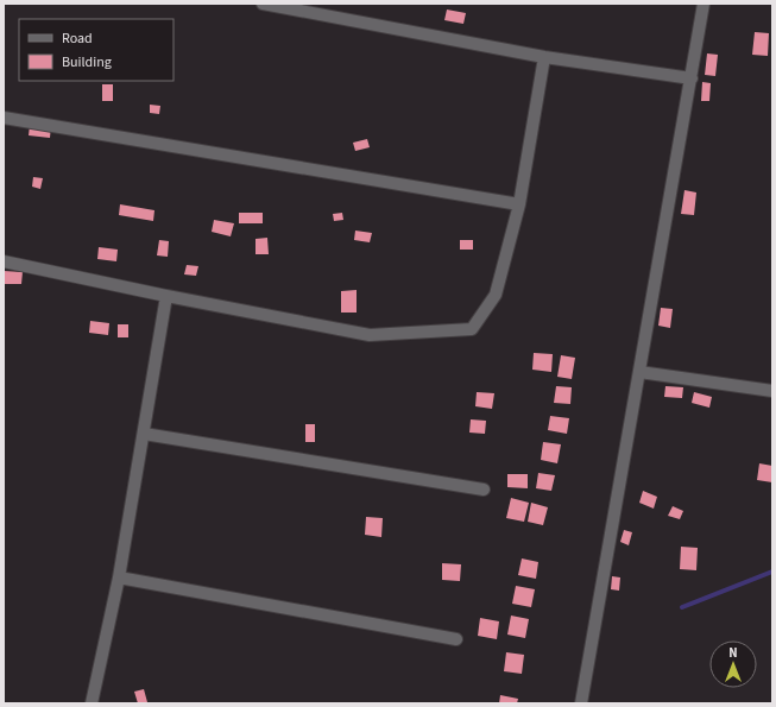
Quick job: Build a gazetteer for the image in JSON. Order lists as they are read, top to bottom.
{
  "legend": ["Road", "Building"],
  "north": "top"
}
